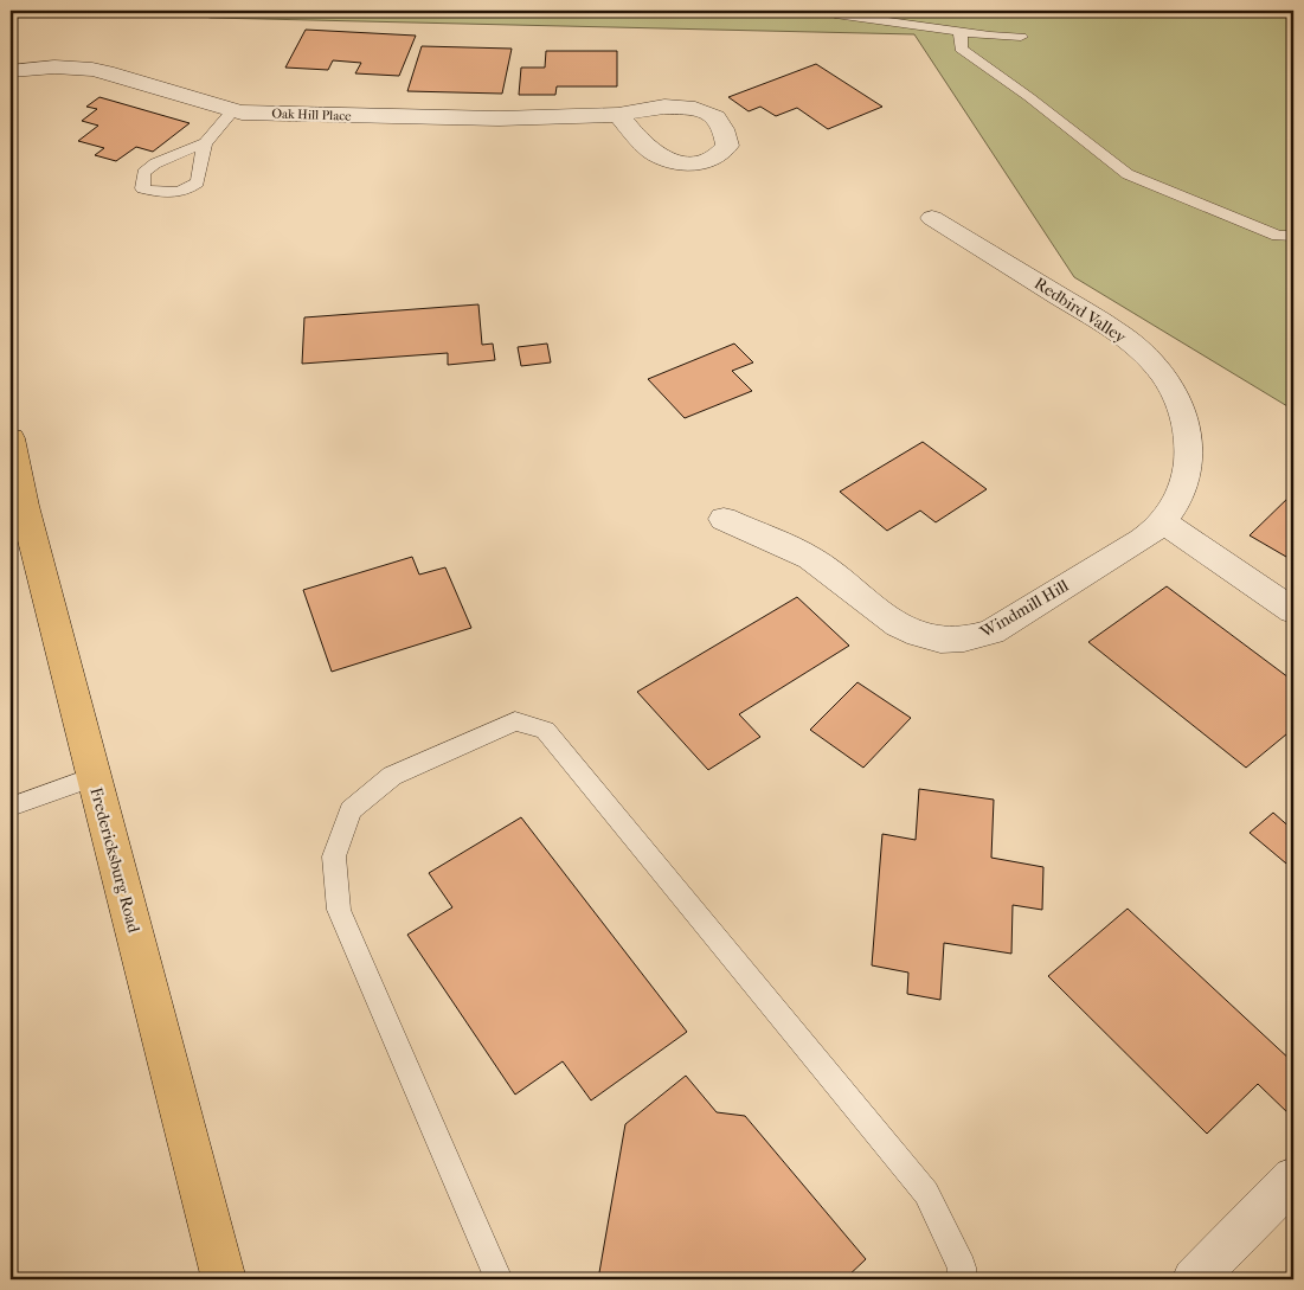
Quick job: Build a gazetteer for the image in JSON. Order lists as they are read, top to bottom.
{
  "streets": {
    "main road": ["Fredericksburg Road"],
    "street": ["Oak Hill Place", "Redbird Valley", "Windmill Hill"]
  },
  "crossings": [
    ["Redbird Valley", "Windmill Hill"]
  ]
}
